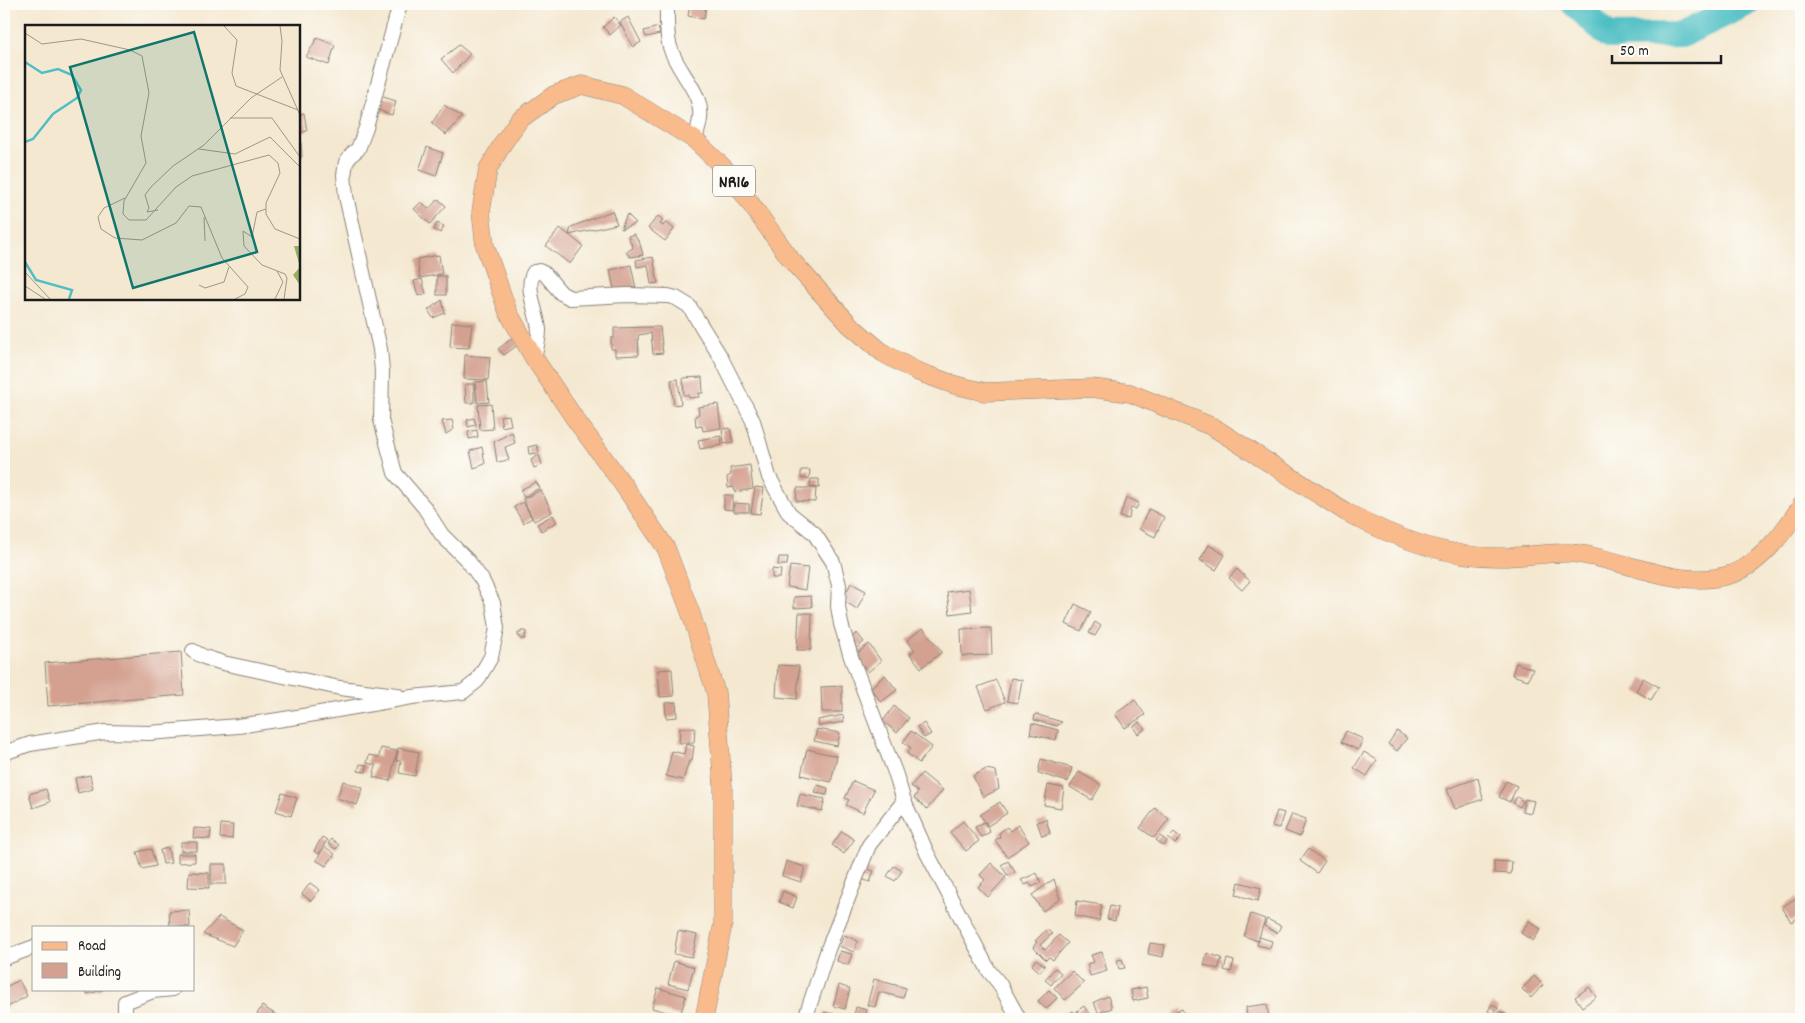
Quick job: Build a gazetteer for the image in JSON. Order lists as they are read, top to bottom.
{
  "streets": {
    "main road": ["NR16"]
  },
  "legend": ["Road", "Building"],
  "scale_bar": "50 m"
}
